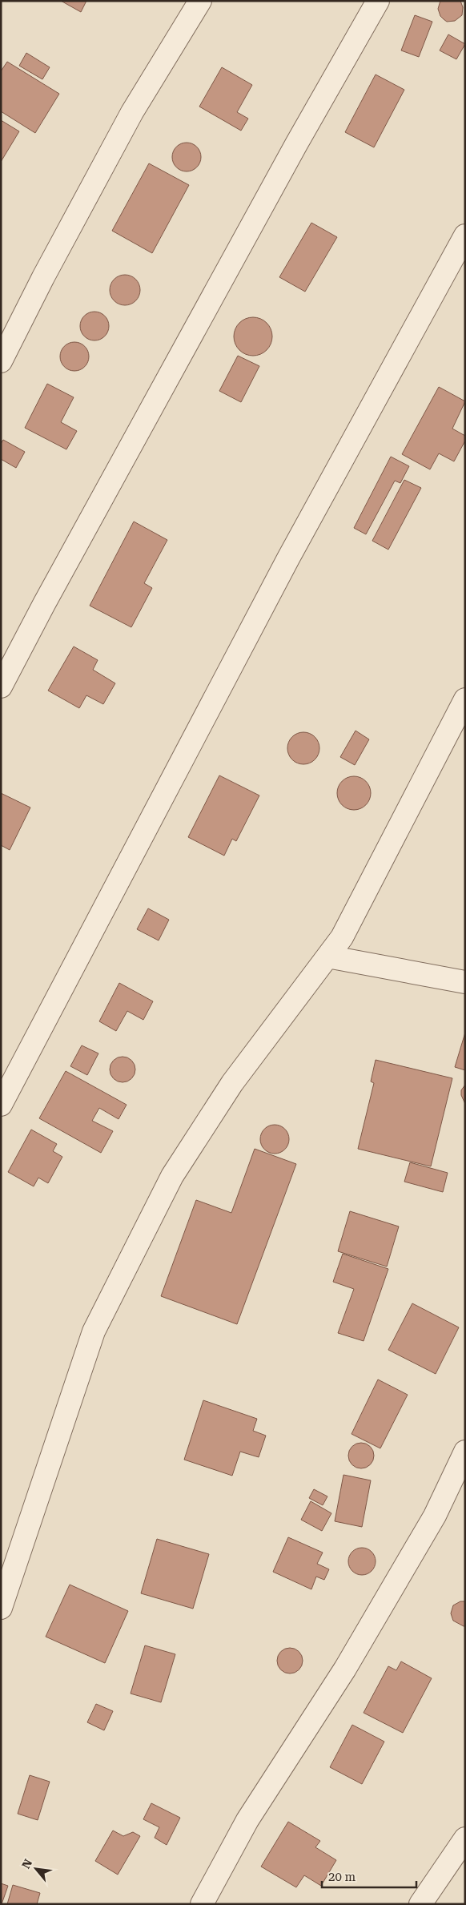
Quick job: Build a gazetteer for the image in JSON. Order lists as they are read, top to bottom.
{
  "scale_bar": "20 m",
  "north": "top left"
}
